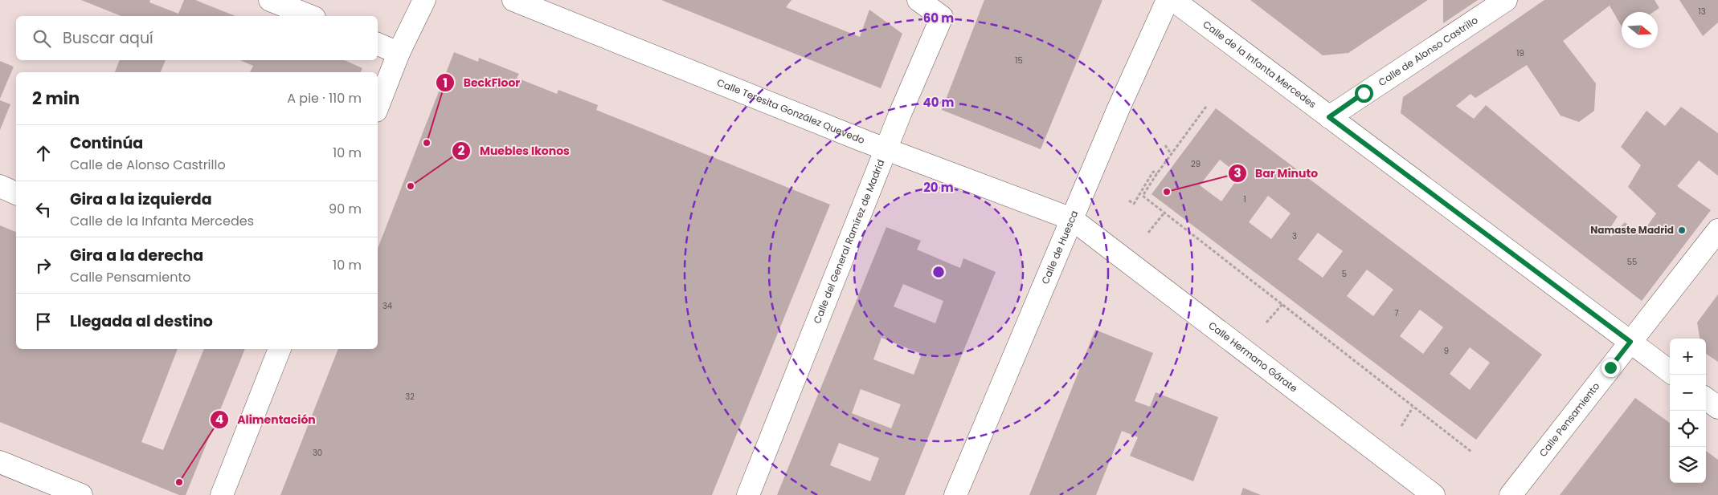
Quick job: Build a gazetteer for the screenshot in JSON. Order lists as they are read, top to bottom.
{
  "streets": {
    "street": [
      "Calle de Alonso Castrillo",
      "Calle de la Infanta Mercedes",
      "Calle Teresita González Quevedo",
      "Calle del General Ramírez de Madrid",
      "Calle de Huesca",
      "Calle Hermano Gárate",
      "Calle Pensamiento"
    ]
  },
  "crossings": [
    ["Calle de Alonso Castrillo", "Calle de la Infanta Mercedes"],
    ["Calle de la Infanta Mercedes", "Calle Pensamiento"],
    ["Calle Teresita González Quevedo", "Calle del General Ramírez de Madrid"],
    ["Calle Teresita González Quevedo", "Calle de Huesca"],
    ["Calle Teresita González Quevedo", "Calle Hermano Gárate"],
    ["Calle de Huesca", "Calle Hermano Gárate"]
  ],
  "places": [
    "BeckFloor",
    "Muebles Ikonos",
    "Bar Minuto",
    "Namaste Madrid",
    "Alimentación"
  ],
  "house_numbers": [
    "13",
    "19",
    "15",
    "29",
    "1",
    "3",
    "55",
    "5",
    "34",
    "7",
    "9",
    "32",
    "30"
  ],
  "north": "right",
  "page": {
    "search": "Buscar aquí",
    "heading": ["2 min", "A pie · 110 m"],
    "list": [
      ["Continúa", "Calle de Alonso Castrillo", "10 m"],
      ["Gira a la izquierda", "Calle de la Infanta Mercedes", "90 m"],
      ["Gira a la derecha", "Calle Pensamiento", "10 m"],
      "Llegada al destino"
    ],
    "map_buttons": ["+", "−"]
  },
  "rings": ["60 m", "40 m", "20 m"]
}
